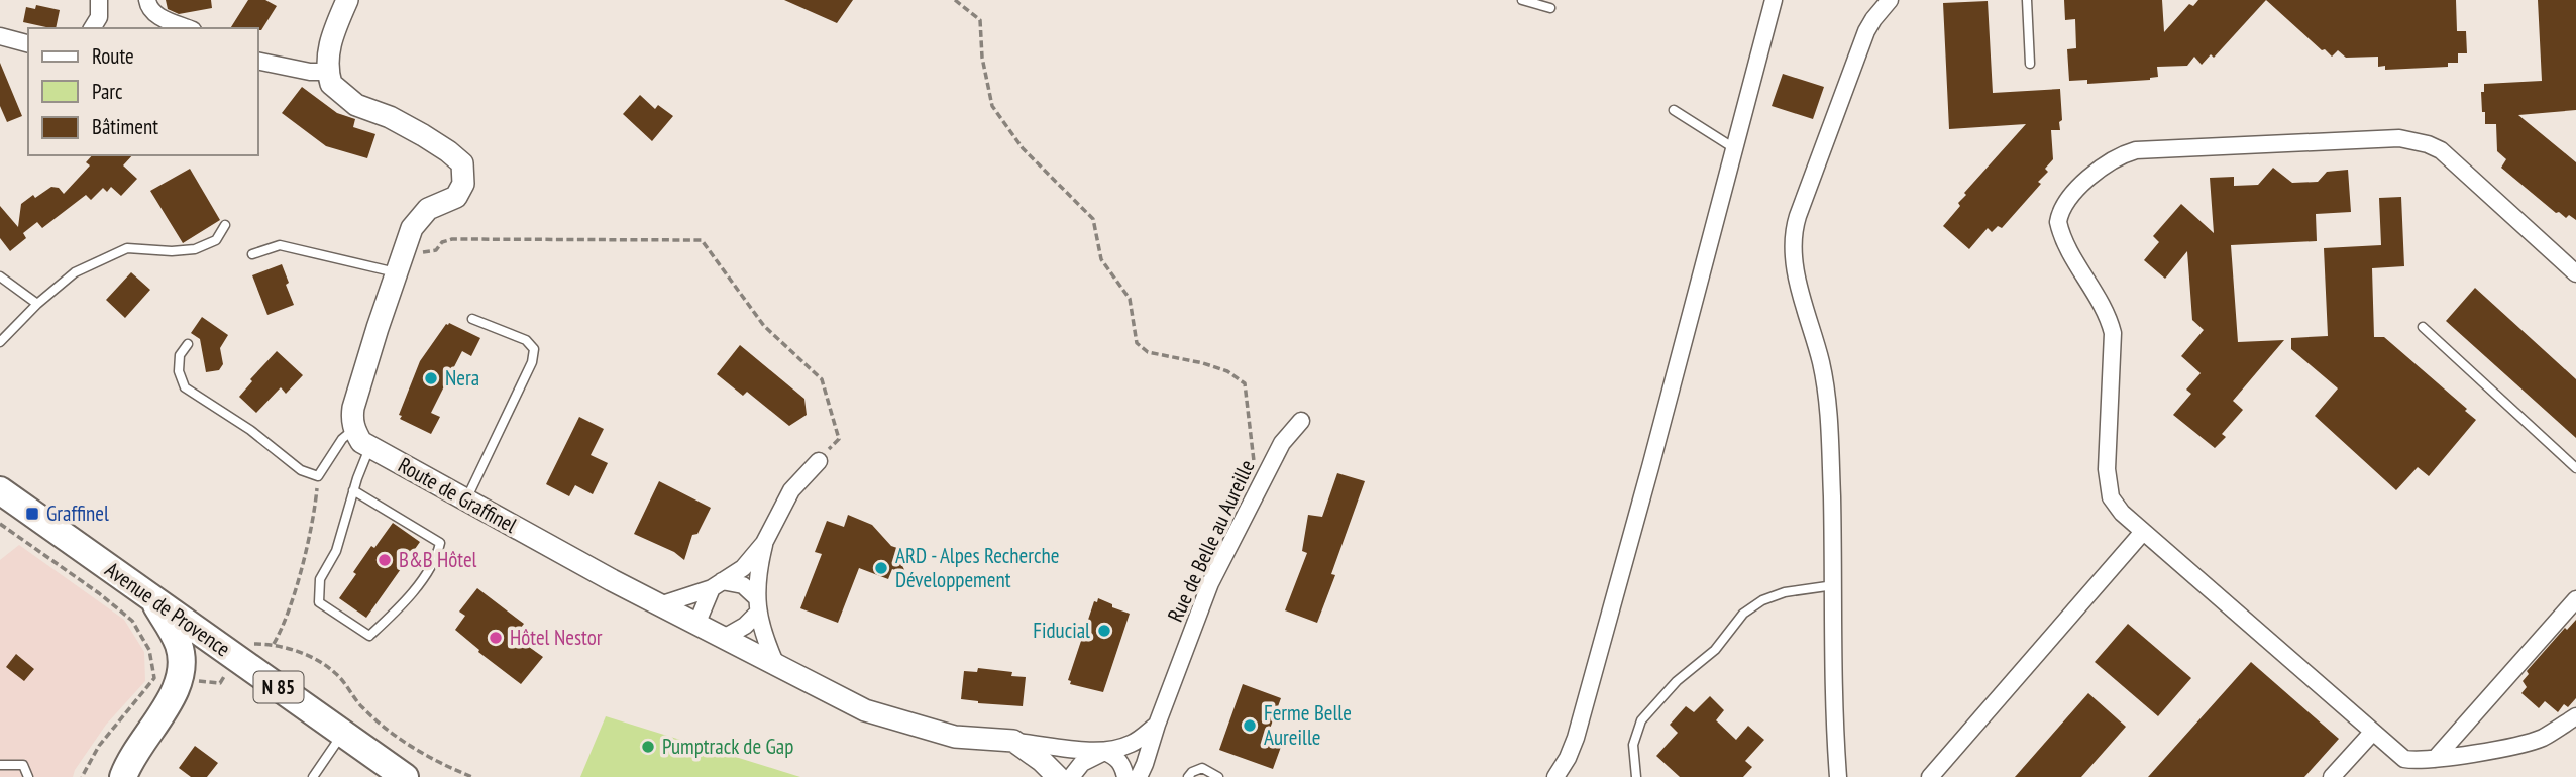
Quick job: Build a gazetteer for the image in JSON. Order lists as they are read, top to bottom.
{
  "streets": {
    "main road": ["Avenue de Provence", "N 85"],
    "street": ["Route de Graffinel", "Rue de Belle au Aureille"]
  },
  "places": {
    "other": [
      "Nera",
      "B&B Hôtel",
      "ARD - Alpes Recherche Développement",
      "Fiducial",
      "Hôtel Nestor",
      "Ferme Belle Aureille",
      "Pumptrack de Gap"
    ],
    "transit": ["Graffinel"]
  },
  "legend": ["Route", "Parc", "Bâtiment"]
}
